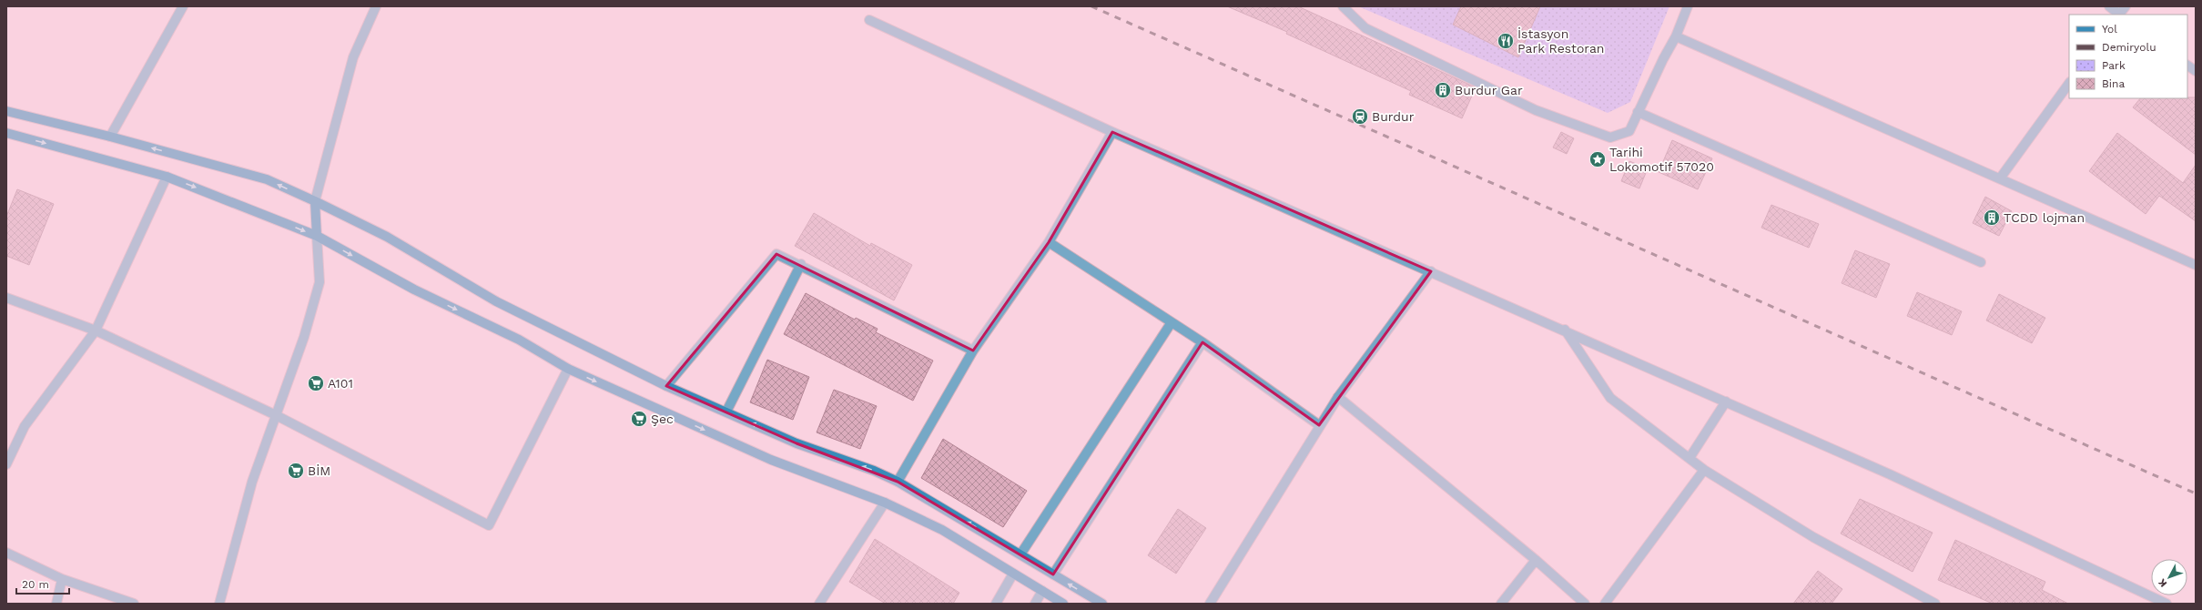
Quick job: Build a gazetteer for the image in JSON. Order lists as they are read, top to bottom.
{
  "places": {
    "restaurant": ["İstasyon Park Restoran"],
    "building": ["Burdur Gar", "TCDD lojman"],
    "station": ["Burdur"],
    "place": ["Tarihi Lokomotif 57020"],
    "supermarket": ["A101", "Şec", "BİM"]
  },
  "legend": [
    "Yol",
    "Demiryolu",
    "Park",
    "Bina"
  ],
  "scale_bar": "20 m",
  "north": "bottom left"
}
